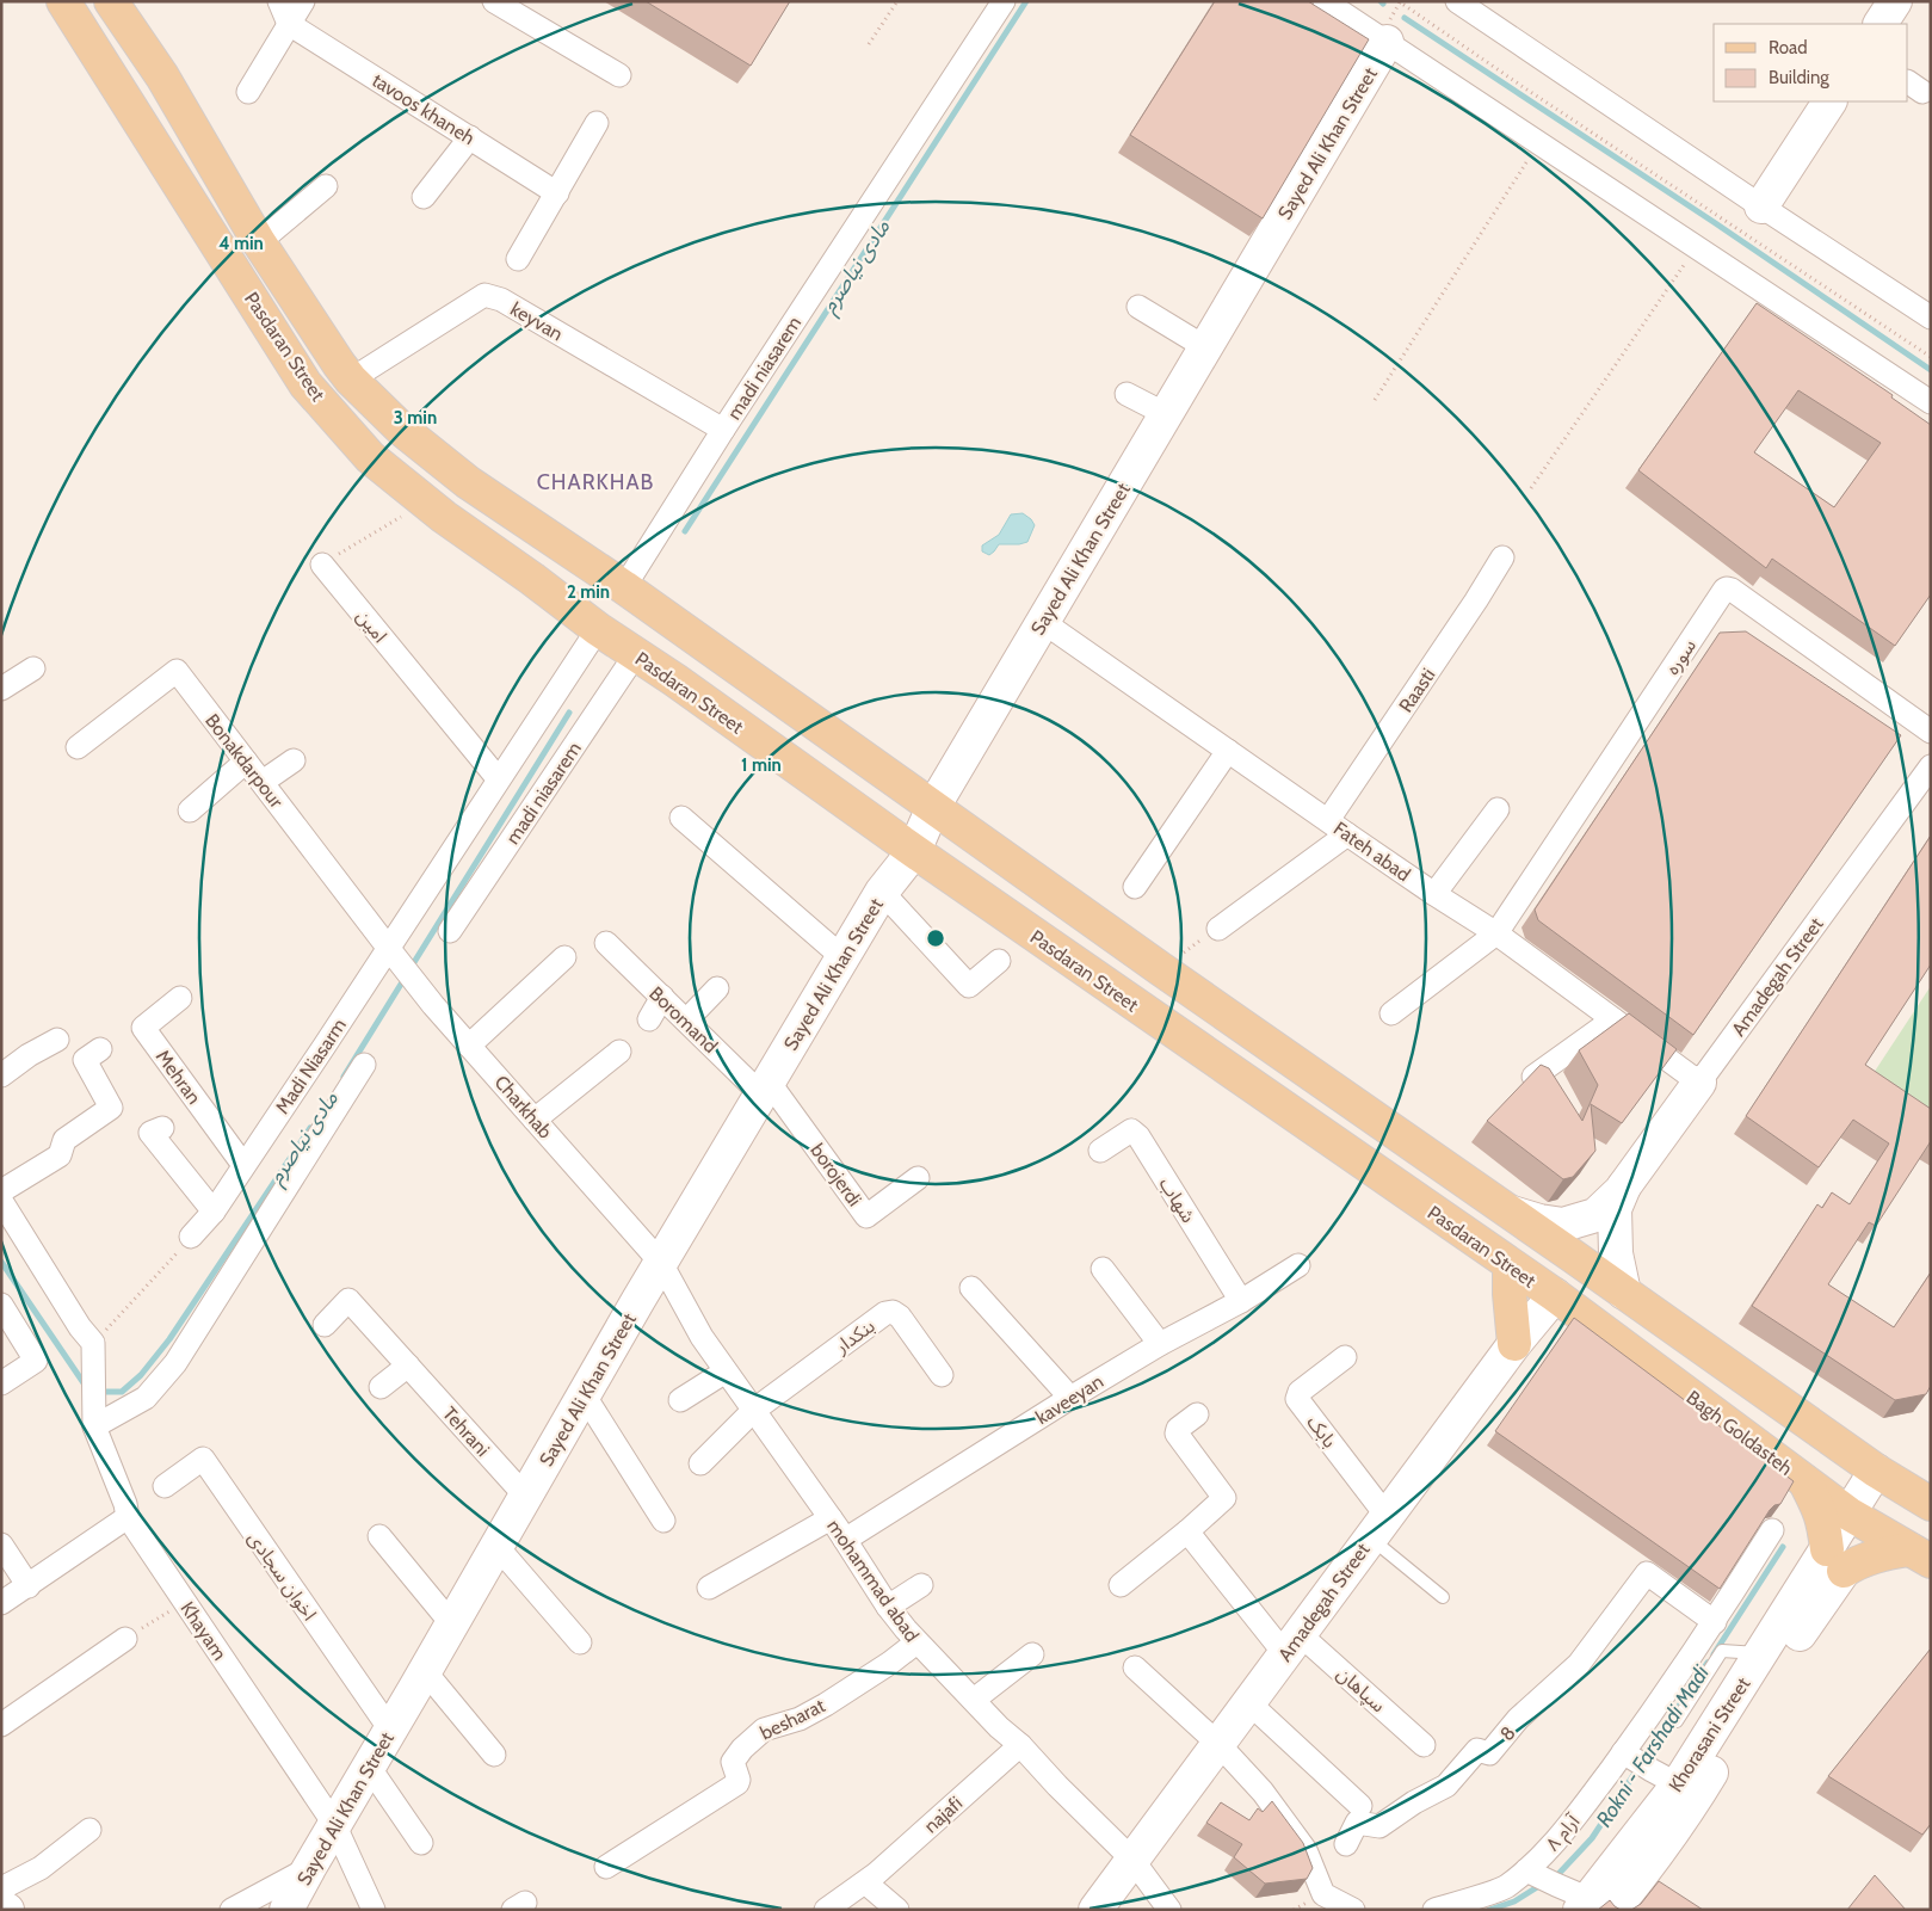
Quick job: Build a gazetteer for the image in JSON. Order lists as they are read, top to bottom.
{
  "streets": {
    "main road": [
      "Sayed Ali Khan Street",
      "Pasdaran Street",
      "Amadegah Street",
      "Bagh Goldasteh",
      "Khorasani Street"
    ],
    "street": [
      "tavoos khaneh",
      "keyvan",
      "madi niasarem",
      "امین",
      "سوره",
      "Raasti",
      "Bonakdarpour",
      "Fateh abad",
      "Boromand",
      "Madi Niasarm",
      "Mehran",
      "Charkhab",
      "borojerdi",
      "شهاب",
      "بنکدار",
      "kaveeyan",
      "Tehrani",
      "بابک",
      "اخوان سجادی",
      "mohammad abad",
      "Khayam",
      "سپاهان",
      "besharat",
      "8",
      "najafi",
      "۸ آرام"
    ]
  },
  "crossings": [
    ["Sayed Ali Khan Street", "Pasdaran Street"],
    ["Sayed Ali Khan Street", "Fateh abad"],
    ["Sayed Ali Khan Street", "Boromand"],
    ["Sayed Ali Khan Street", "Charkhab"],
    ["Sayed Ali Khan Street", "borojerdi"],
    ["Sayed Ali Khan Street", "Tehrani"],
    ["Sayed Ali Khan Street", "اخوان سجادی"],
    ["Sayed Ali Khan Street", "mohammad abad"],
    ["Sayed Ali Khan Street", "Khayam"],
    ["keyvan", "Pasdaran Street"],
    ["keyvan", "madi niasarem"],
    ["Pasdaran Street", "madi niasarem"],
    ["Pasdaran Street", "Amadegah Street"],
    ["Pasdaran Street", "Madi Niasarm"],
    ["Pasdaran Street", "Bagh Goldasteh"],
    ["امین", "Madi Niasarm"],
    ["سوره", "Fateh abad"],
    ["Raasti", "Fateh abad"],
    ["Bonakdarpour", "Madi Niasarm"],
    ["Bonakdarpour", "Charkhab"],
    ["Fateh abad", "Amadegah Street"],
    ["Amadegah Street", "بابک"],
    ["Amadegah Street", "Bagh Goldasteh"],
    ["Amadegah Street", "mohammad abad"],
    ["Amadegah Street", "سپاهان"],
    ["Boromand", "borojerdi"],
    ["Madi Niasarm", "Mehran"],
    ["Madi Niasarm", "Charkhab"],
    ["Charkhab", "mohammad abad"],
    ["شهاب", "kaveeyan"],
    ["بنکدار", "mohammad abad"],
    ["kaveeyan", "mohammad abad"],
    ["mohammad abad", "besharat"],
    ["mohammad abad", "najafi"],
    ["8", "۸ آرام"]
  ],
  "districts": ["CHARKHAB"],
  "water": ["مادی نیاصرم", "Rokni - Farshadi Madi"],
  "legend": ["Road", "Building"],
  "rings": [
    "4 min",
    "3 min",
    "2 min",
    "1 min"
  ]
}
